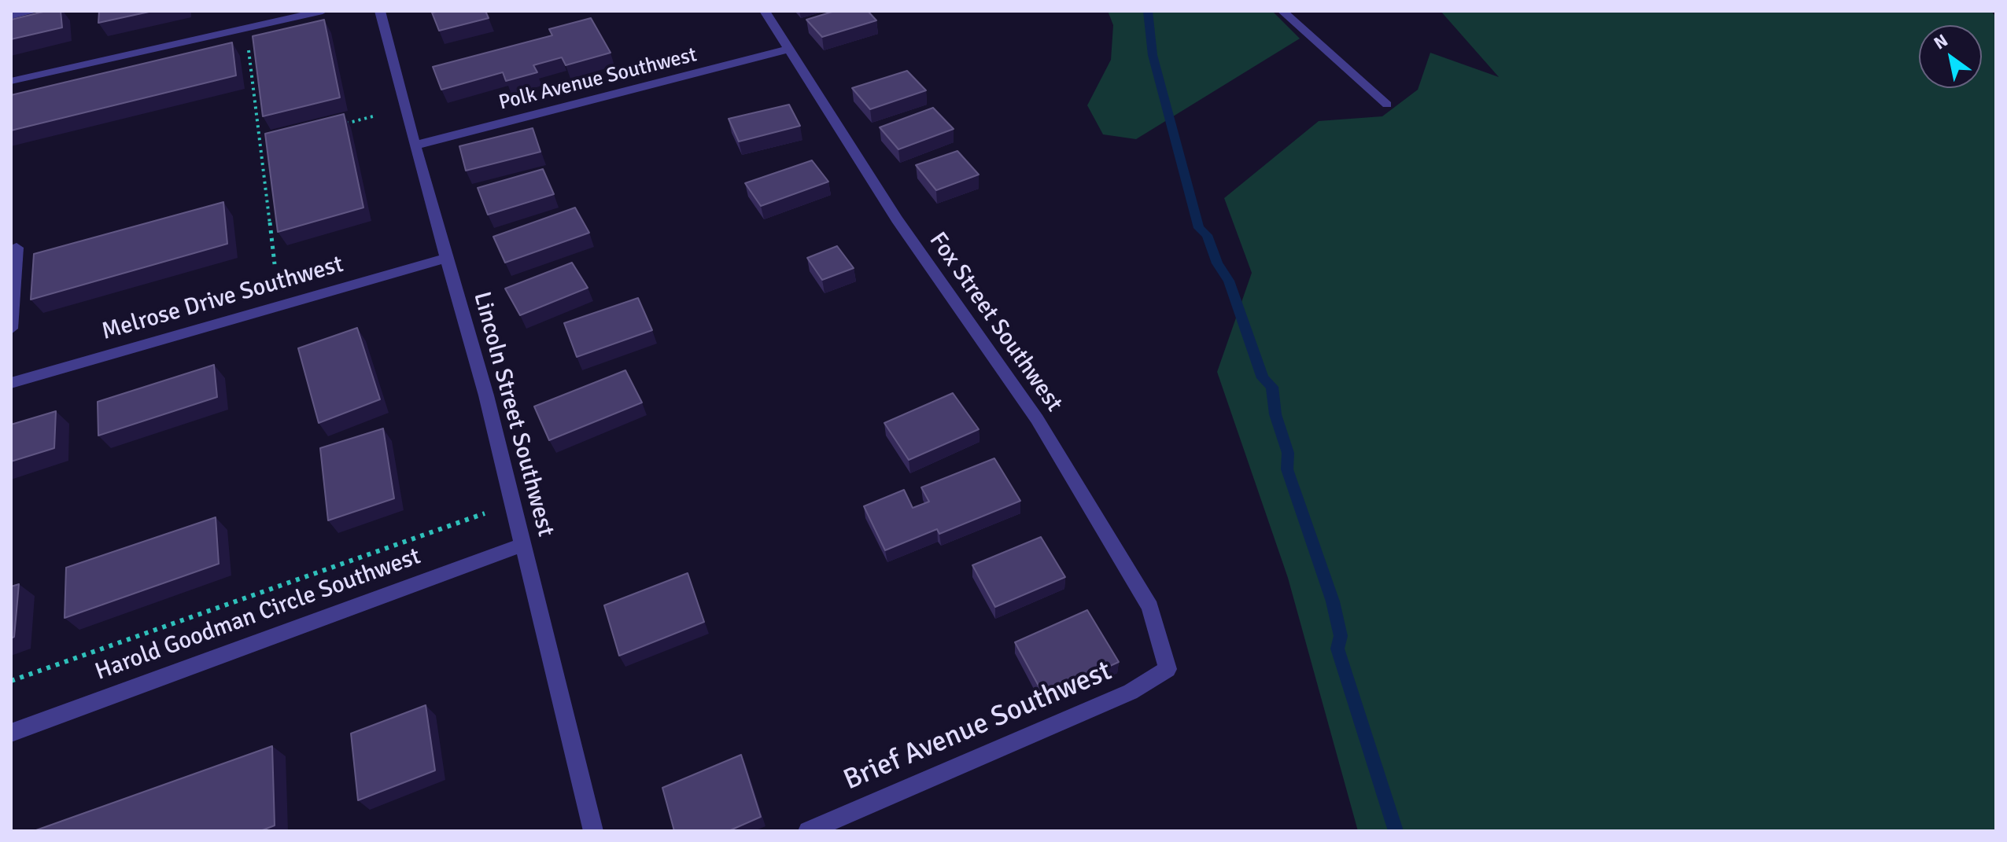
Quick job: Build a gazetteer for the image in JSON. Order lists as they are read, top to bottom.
{
  "streets": {
    "street": [
      "Polk Avenue Southwest",
      "Melrose Drive Southwest",
      "Fox Street Southwest",
      "Lincoln Street Southwest",
      "Harold Goodman Circle Southwest",
      "Brief Avenue Southwest"
    ]
  },
  "crossings": [
    ["Polk Avenue Southwest", "Fox Street Southwest"],
    ["Polk Avenue Southwest", "Lincoln Street Southwest"],
    ["Melrose Drive Southwest", "Lincoln Street Southwest"],
    ["Fox Street Southwest", "Brief Avenue Southwest"],
    ["Lincoln Street Southwest", "Harold Goodman Circle Southwest"]
  ],
  "north": "top left"
}
